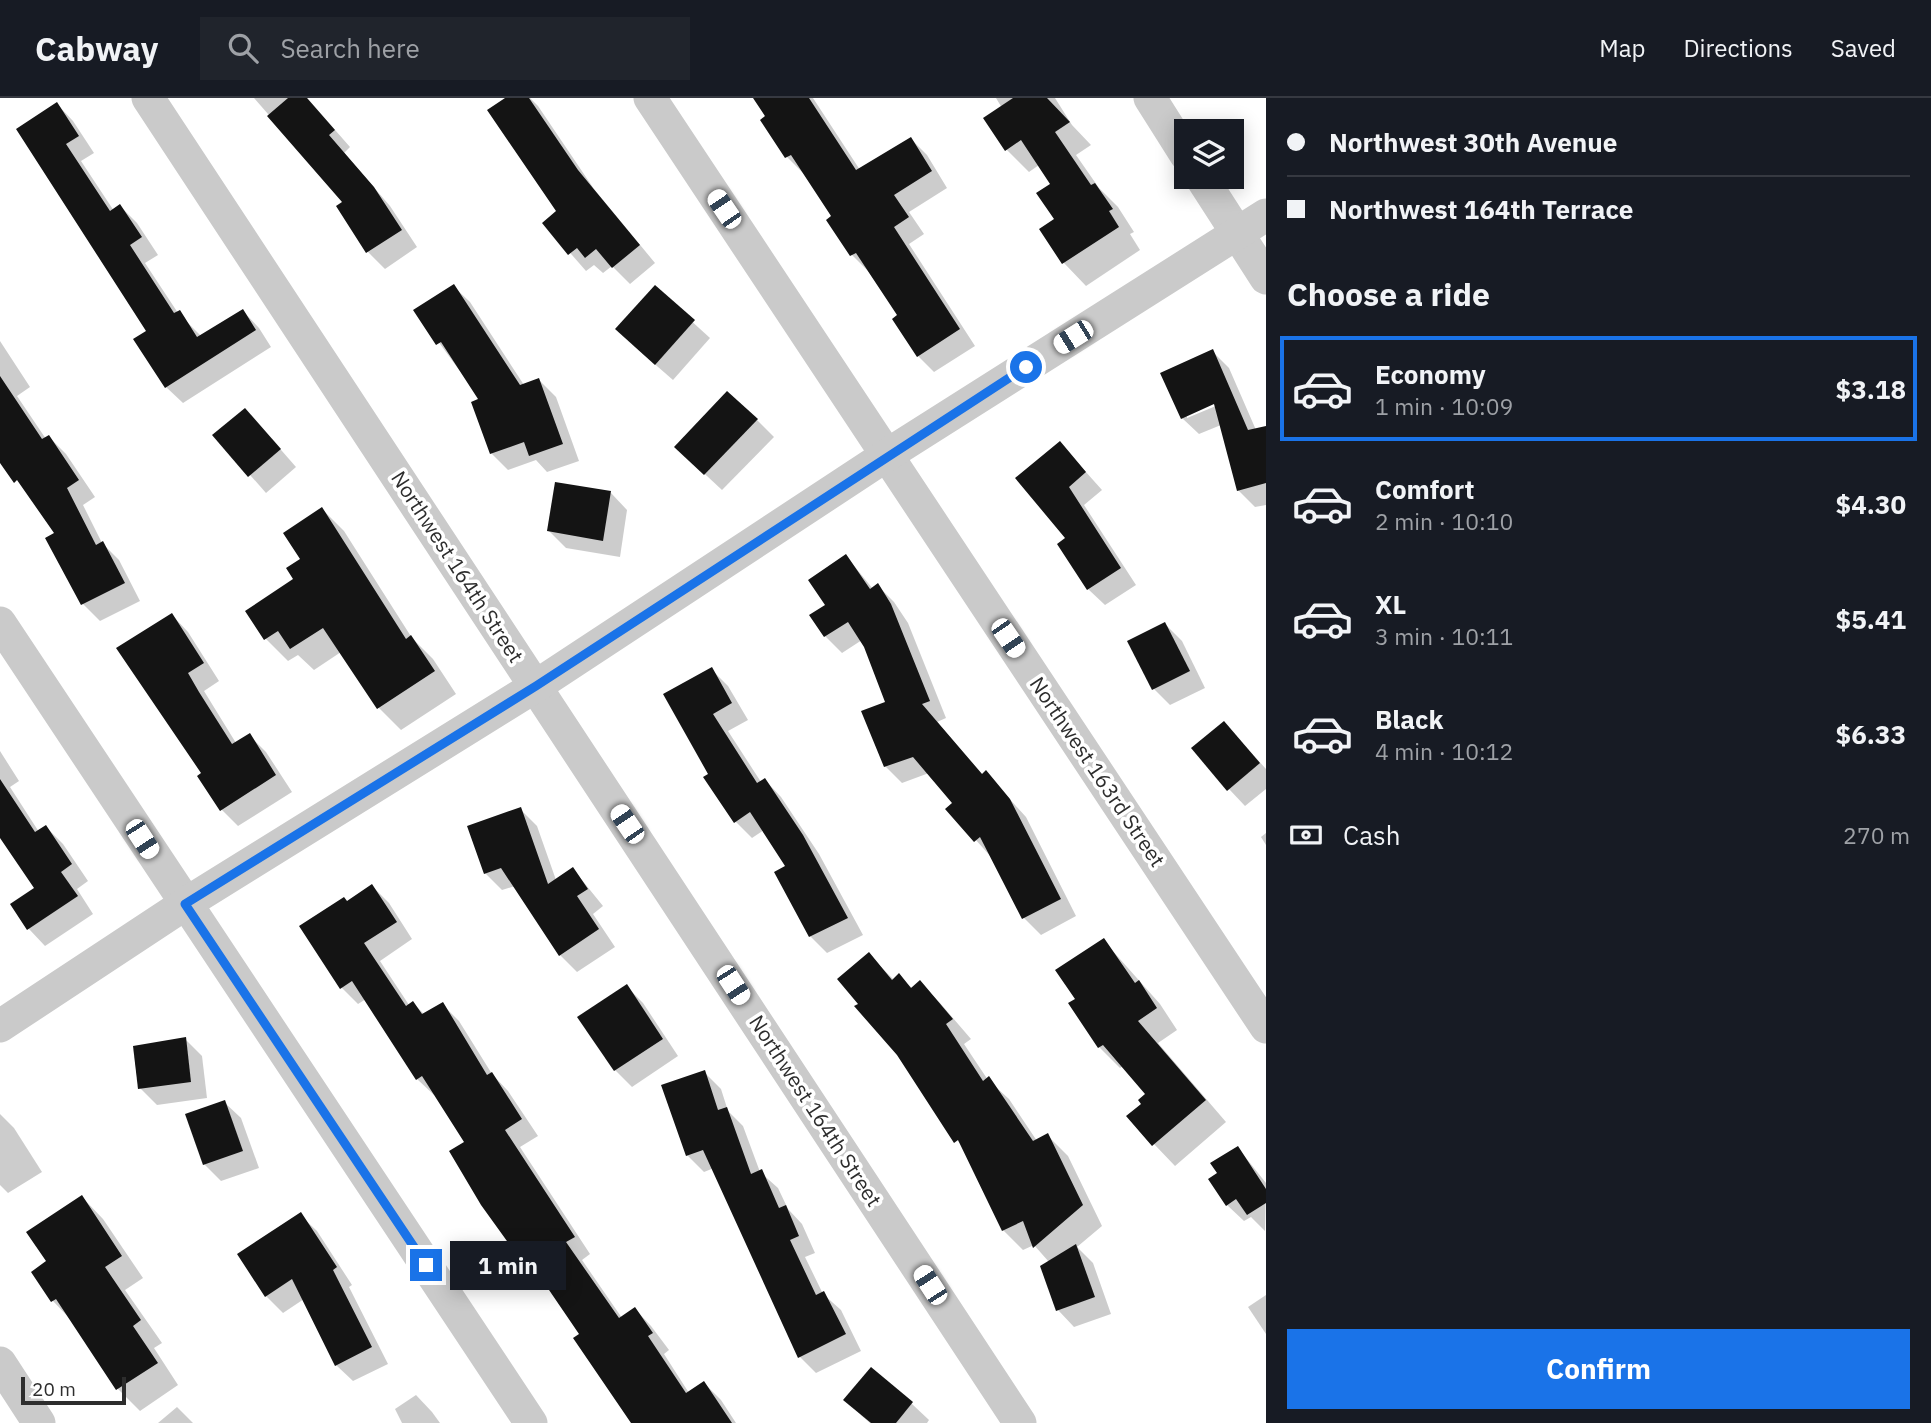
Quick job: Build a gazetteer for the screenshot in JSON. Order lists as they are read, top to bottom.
{
  "streets": {
    "street": ["Northwest 164th Street", "Northwest 163rd Street"]
  },
  "scale_bar": "20 m",
  "page": {
    "header": "Cabway",
    "search": "Search here",
    "nav": ["Map", "Directions", "Saved"],
    "banner": ["Northwest 30th Avenue", "Northwest 164th Terrace"],
    "heading": "Choose a ride",
    "list": [
      {
        "name": "Economy",
        "note": "1 min · 10:09",
        "value": "$3.18"
      },
      {
        "name": "Comfort",
        "note": "2 min · 10:10",
        "value": "$4.30"
      },
      {
        "name": "XL",
        "note": "3 min · 10:11",
        "value": "$5.41"
      },
      {
        "name": "Black",
        "note": "4 min · 10:12",
        "value": "$6.33"
      }
    ],
    "pay": ["Cash", "270 m"],
    "bubble": "1 min",
    "buttons": "Confirm",
    "scale": "20 m"
  }
}
